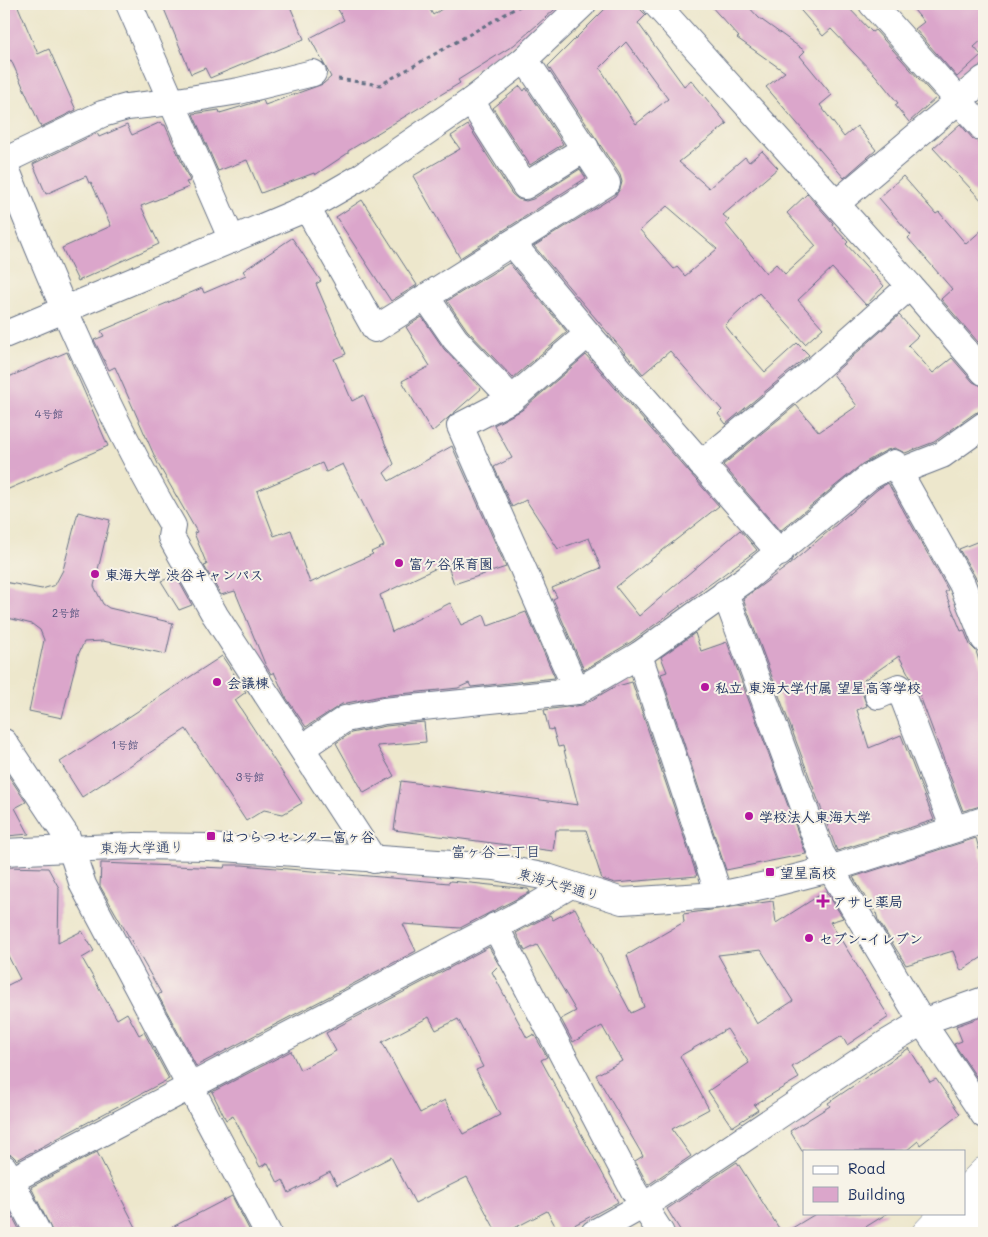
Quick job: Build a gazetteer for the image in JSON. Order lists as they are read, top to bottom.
{
  "streets": {
    "street": ["東海大学通り"]
  },
  "districts": ["富ヶ谷二丁目"],
  "places": {
    "other": [
      "富ケ谷保育園",
      "東海大学 渋谷キャンパス",
      "会議棟",
      "私立 東海大学付属 望星高等学校",
      "学校法人東海大学",
      "セブン-イレブン"
    ],
    "transit": ["はつらつセンター富ヶ谷", "望星高校"],
    "health": ["アサヒ薬局"]
  },
  "house_numbers": [
    "4号館",
    "2号館",
    "1号館",
    "3号館"
  ],
  "legend": ["Road", "Building"]
}
